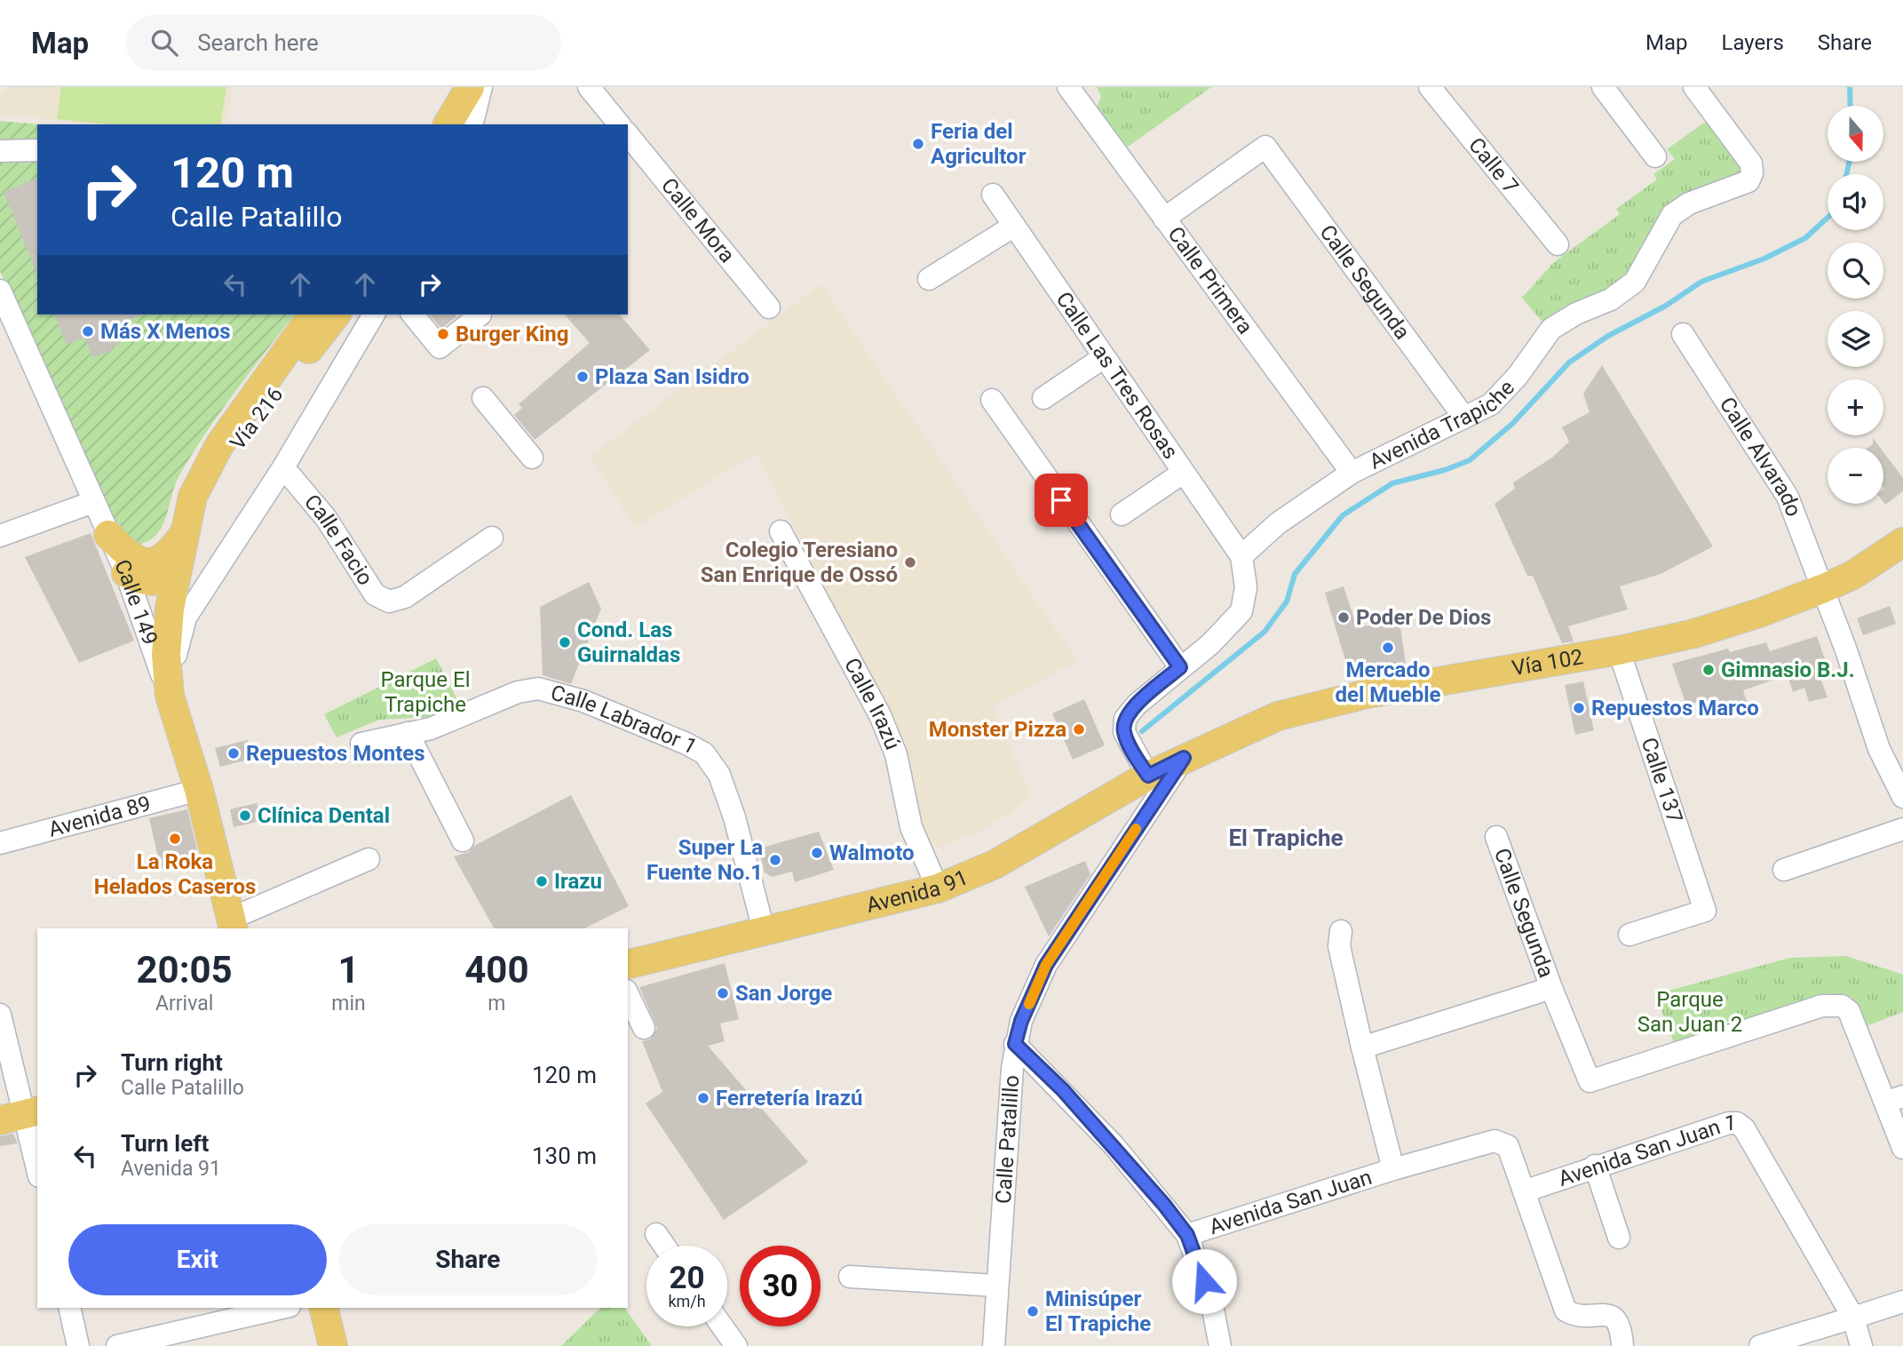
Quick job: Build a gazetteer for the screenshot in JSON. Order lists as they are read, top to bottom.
{
  "streets": {
    "main road": [
      "Vía 216",
      "Calle 149",
      "Vía 102",
      "Avenida 91"
    ],
    "street": [
      "Calle 7",
      "Calle Mora",
      "Calle Primera",
      "Calle Segunda",
      "Calle Las Tres Rosas",
      "Avenida Trapiche",
      "Calle Alvarado",
      "Calle Facio",
      "Calle Irazú",
      "Calle Labrador 1",
      "Calle 137",
      "Avenida 89",
      "Calle Patalillo",
      "Avenida San Juan 1",
      "Avenida San Juan"
    ]
  },
  "crossings": [
    ["Calle Primera", "Calle Segunda"],
    ["Calle Primera", "Avenida Trapiche"],
    ["Calle Segunda", "Avenida Trapiche"],
    ["Calle Las Tres Rosas", "Avenida Trapiche"],
    ["Vía 216", "Calle 149"],
    ["Calle Alvarado", "Vía 102"],
    ["Calle 149", "Avenida 89"],
    ["Vía 102", "Calle 137"],
    ["Vía 102", "Avenida 91"],
    ["Calle Irazú", "Avenida 91"],
    ["Calle Labrador 1", "Avenida 91"],
    ["Avenida 91", "Calle Patalillo"]
  ],
  "districts": ["El Trapiche"],
  "parks": ["Parque El Trapiche", "Parque San Juan 2"],
  "places": [
    "Feria del Agricultor",
    "Más X Menos",
    "Burger King",
    "Plaza San Isidro",
    "Colegio Teresiano San Enrique de Ossó",
    "Poder De Dios",
    "Cond. Las Guirnaldas",
    "Mercado del Mueble",
    "Gimnasio B.J.",
    "Repuestos Marco",
    "Monster Pizza",
    "Repuestos Montes",
    "Clínica Dental",
    "La Roka Helados Caseros",
    "Walmoto",
    "Super La Fuente No.1",
    "Irazu",
    "San Jorge",
    "Ferretería Irazú",
    "Minisúper El Trapiche"
  ],
  "north": "bottom",
  "page": {
    "header": "Map",
    "search": "Search here",
    "nav": ["Map", "Layers", "Share"],
    "map_buttons": ["+", "−"],
    "turn": ["120 m", "Calle Patalillo"],
    "eta": [
      "20:05",
      "Arrival",
      "1",
      "min",
      "400",
      "m"
    ],
    "list": [
      {
        "name": "Turn right",
        "note": "Calle Patalillo",
        "value": "120 m"
      },
      {
        "name": "Turn left",
        "note": "Avenida 91",
        "value": "130 m"
      }
    ],
    "buttons": ["Exit", "Share"],
    "speed": "20 km/h",
    "limit": "30"
  }
}
